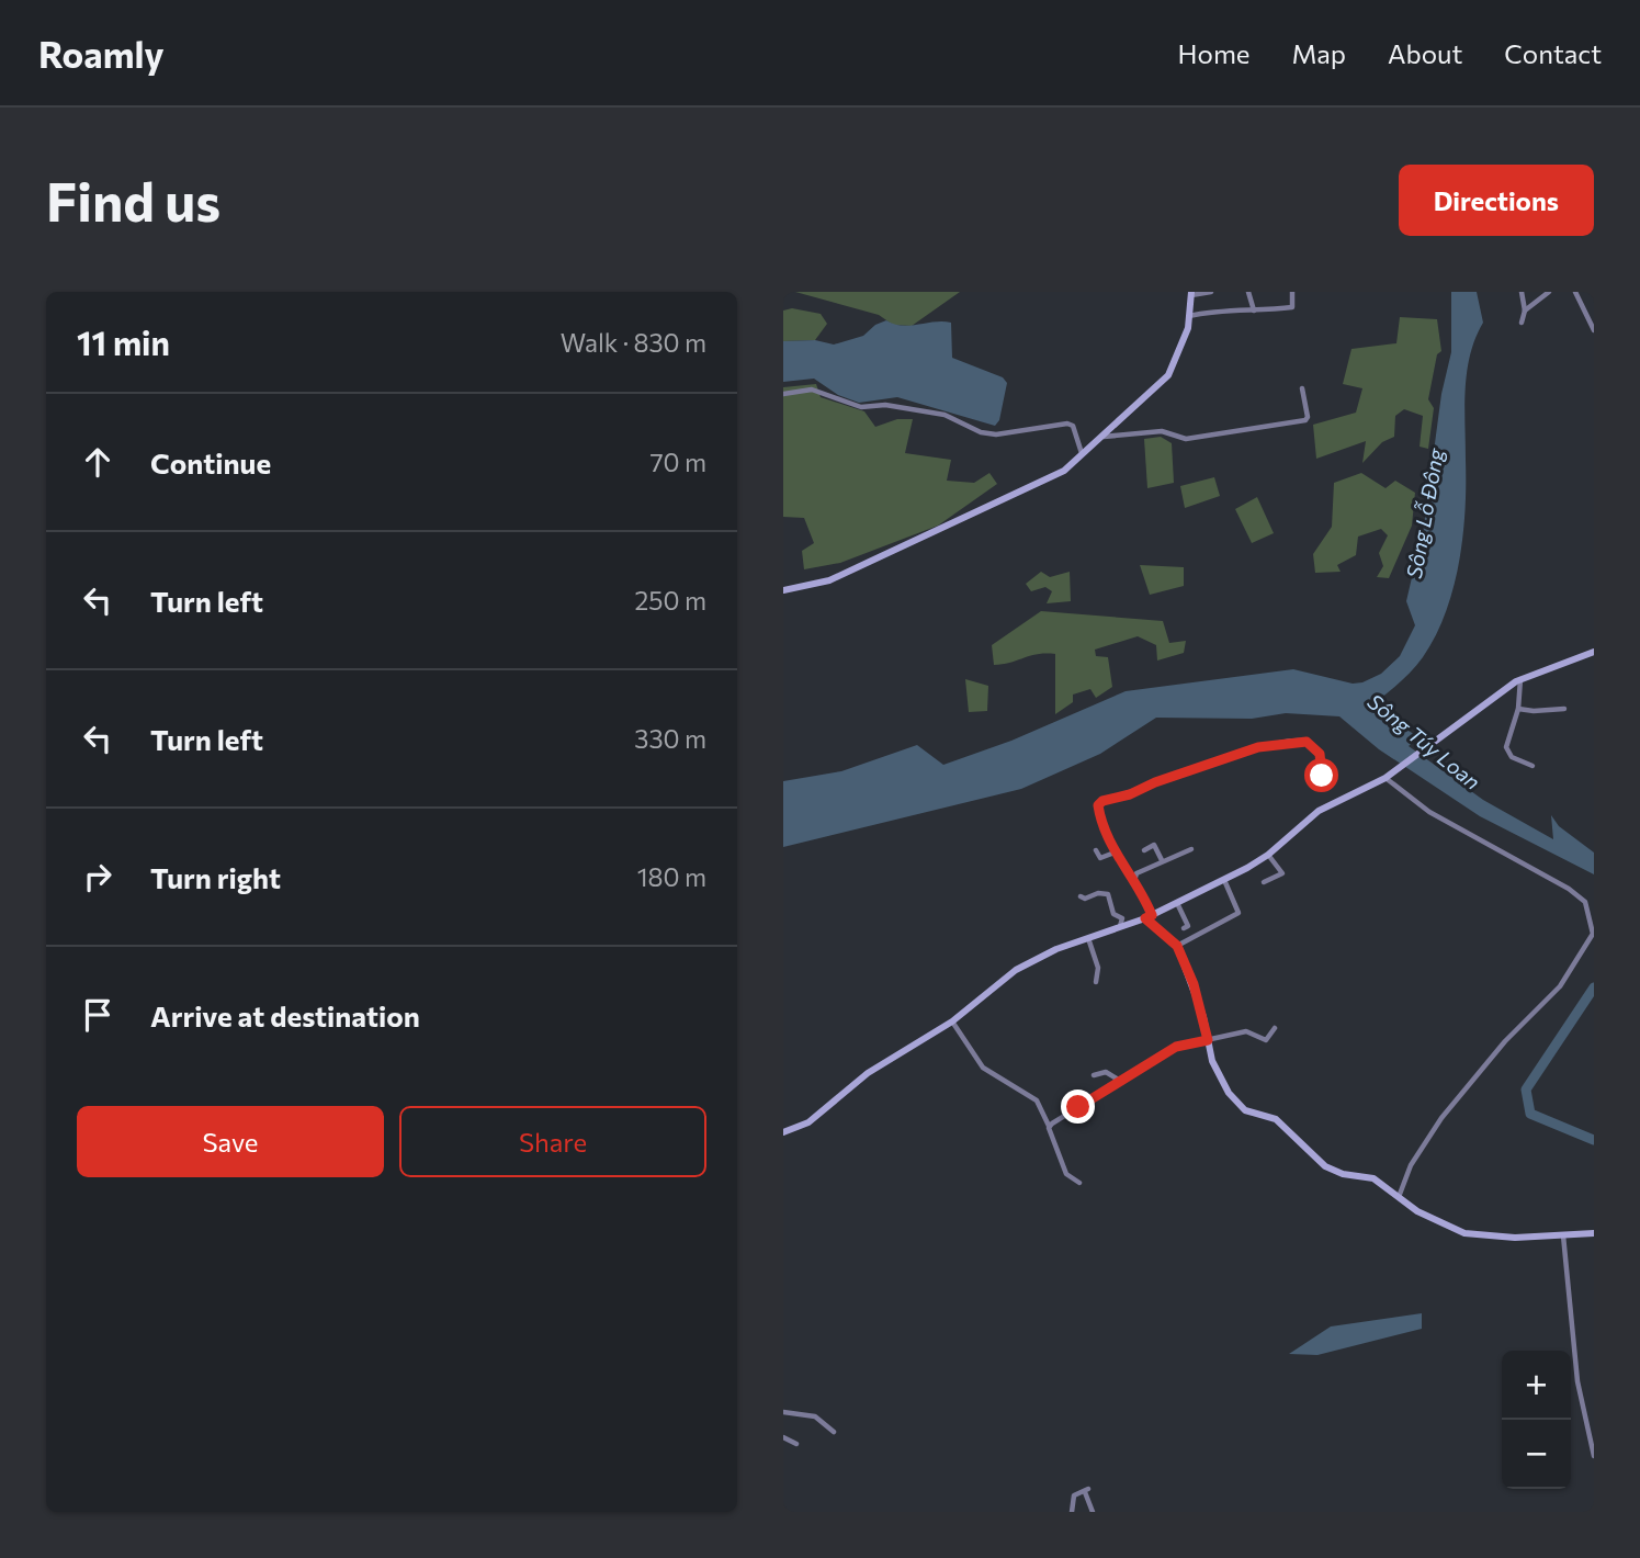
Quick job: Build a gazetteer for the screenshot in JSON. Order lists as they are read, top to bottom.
{
  "water": ["Sông Lỗ Đông", "Sông Túy Loan"],
  "page": {
    "header": "Roamly",
    "nav": [
      "Home",
      "Map",
      "About",
      "Contact"
    ],
    "buttons": [
      "Directions",
      ["Save", "Share"]
    ],
    "title": "Find us",
    "heading": ["11 min", "Walk · 830 m"],
    "list": [
      ["Continue", "70 m"],
      ["Turn left", "250 m"],
      ["Turn left", "330 m"],
      ["Turn right", "180 m"],
      "Arrive at destination"
    ],
    "map_buttons": ["+", "−"]
  }
}
